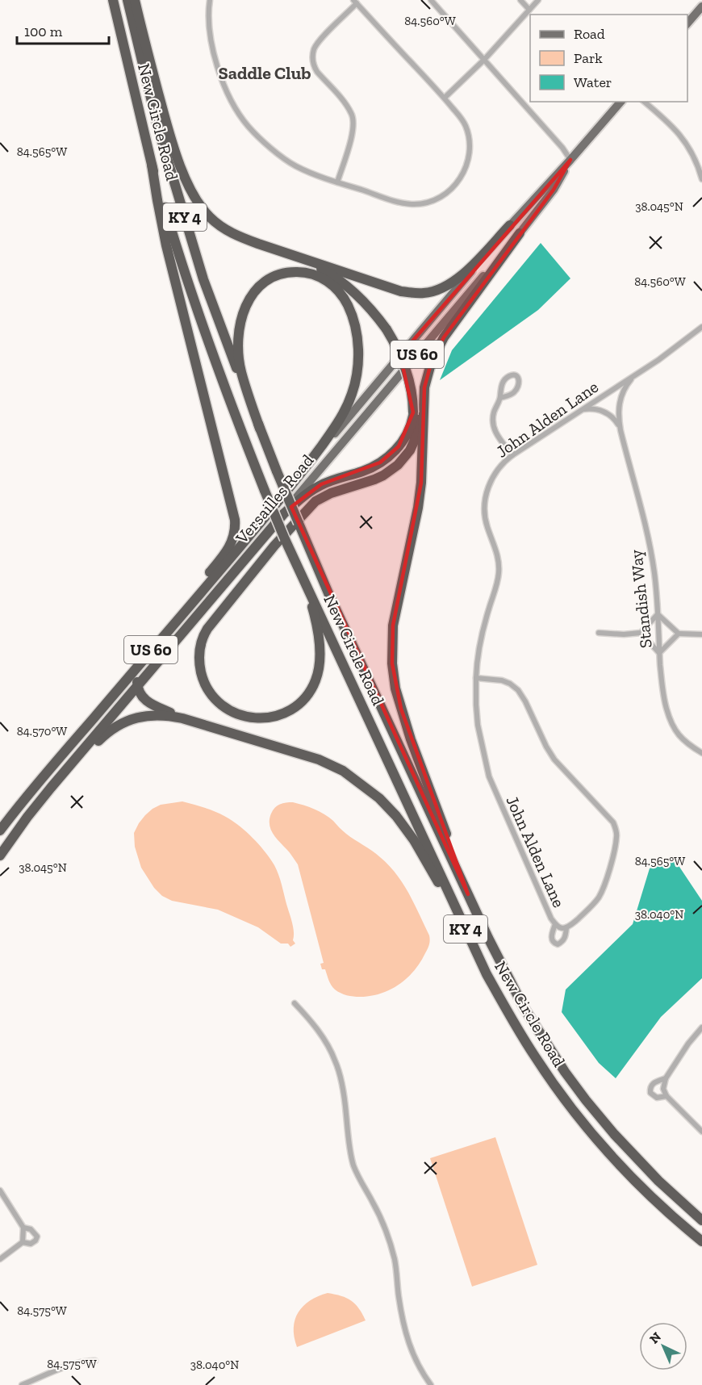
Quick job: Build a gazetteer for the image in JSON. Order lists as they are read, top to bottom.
{
  "streets": {
    "highway": [
      "New Circle Road",
      "KY 4",
      "US 60",
      "Versailles Road"
    ],
    "street": ["John Alden Lane", "Standish Way"]
  },
  "crossings": [
    ["John Alden Lane", "Standish Way"]
  ],
  "districts": ["Saddle Club"],
  "legend": ["Road", "Park", "Water"],
  "scale_bar": "100 m",
  "north": "top left",
  "coordinates": [
    "84.560°W",
    "84.565°W",
    "38.045°N",
    "84.570°W",
    "38.040°N",
    "84.575°W"
  ]
}
